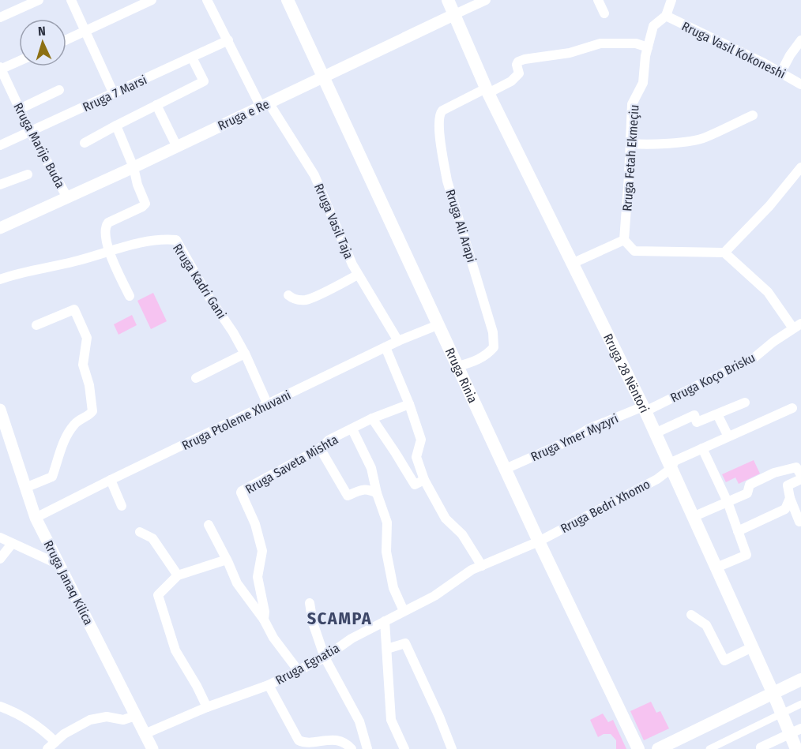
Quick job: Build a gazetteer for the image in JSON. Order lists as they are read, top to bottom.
{
  "streets": {
    "main road": ["Rruga 28 Nëntori", "Rruga Rinia"],
    "street": [
      "Rruga Vasil Kokoneshi",
      "Rruga 7 Marsi",
      "Rruga e Re",
      "Rruga Marije Buda",
      "Rruga Fetah Ekmeçiu",
      "Rruga Vasil Taja",
      "Rruga Ali Arapi",
      "Rruga Kadri Gani",
      "Rruga Koço Brisku",
      "Rruga Ptoleme Xhuvani",
      "Rruga Ymer Myzyri",
      "Rruga Saveta Mishta",
      "Rruga Bedri Xhomo",
      "Rruga Janaq Kilica",
      "Rruga Egnatia"
    ]
  },
  "crossings": [
    ["Rruga Vasil Kokoneshi", "Rruga Fetah Ekmeçiu"],
    ["Rruga 7 Marsi", "Rruga Marije Buda"],
    ["Rruga 7 Marsi", "Rruga Vasil Taja"],
    ["Rruga e Re", "Rruga Marije Buda"],
    ["Rruga e Re", "Rruga Vasil Taja"],
    ["Rruga e Re", "Rruga 28 Nëntori"],
    ["Rruga e Re", "Rruga Rinia"],
    ["Rruga Vasil Taja", "Rruga Ptoleme Xhuvani"],
    ["Rruga Ali Arapi", "Rruga 28 Nëntori"],
    ["Rruga Ali Arapi", "Rruga Rinia"],
    ["Rruga Kadri Gani", "Rruga Ptoleme Xhuvani"],
    ["Rruga 28 Nëntori", "Rruga Koço Brisku"],
    ["Rruga 28 Nëntori", "Rruga Ymer Myzyri"],
    ["Rruga 28 Nëntori", "Rruga Bedri Xhomo"],
    ["Rruga Rinia", "Rruga Ptoleme Xhuvani"],
    ["Rruga Rinia", "Rruga Ymer Myzyri"],
    ["Rruga Rinia", "Rruga Bedri Xhomo"],
    ["Rruga Rinia", "Rruga Egnatia"],
    ["Rruga Koço Brisku", "Rruga Ymer Myzyri"],
    ["Rruga Ptoleme Xhuvani", "Rruga Janaq Kilica"],
    ["Rruga Bedri Xhomo", "Rruga Egnatia"],
    ["Rruga Janaq Kilica", "Rruga Egnatia"]
  ],
  "districts": ["SCAMPA"],
  "north": "top"
}
